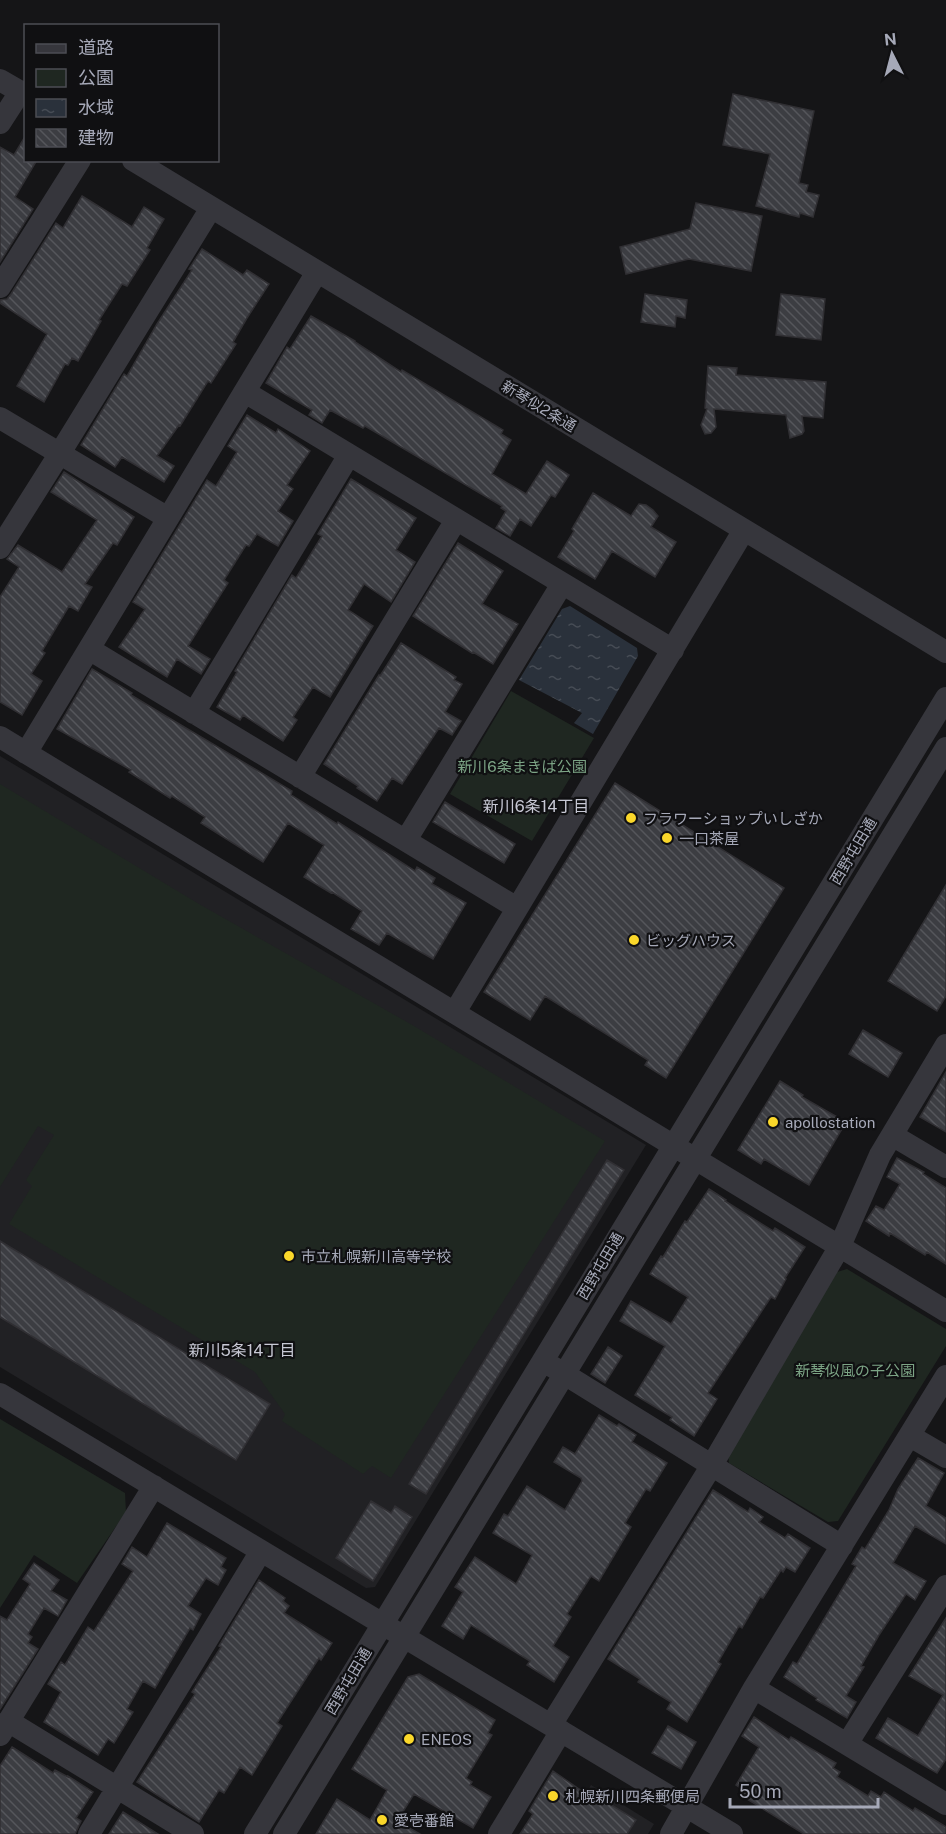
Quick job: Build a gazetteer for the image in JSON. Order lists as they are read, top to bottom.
{
  "streets": {
    "street": ["新琴似2条通", "西野屯田通"]
  },
  "districts": ["新川6条14丁目", "新川5条14丁目"],
  "parks": ["新川6条まきば公園", "新琴似風の子公園"],
  "places": [
    "フラワーショップいしざか",
    "一口茶屋",
    "ビッグハウス",
    "apollostation",
    "市立札幌新川高等学校",
    "ENEOS",
    "札幌新川四条郵便局",
    "愛壱番館"
  ],
  "legend": [
    "道路",
    "公園",
    "水域",
    "建物"
  ],
  "scale_bar": "50 m",
  "north": "top"
}
